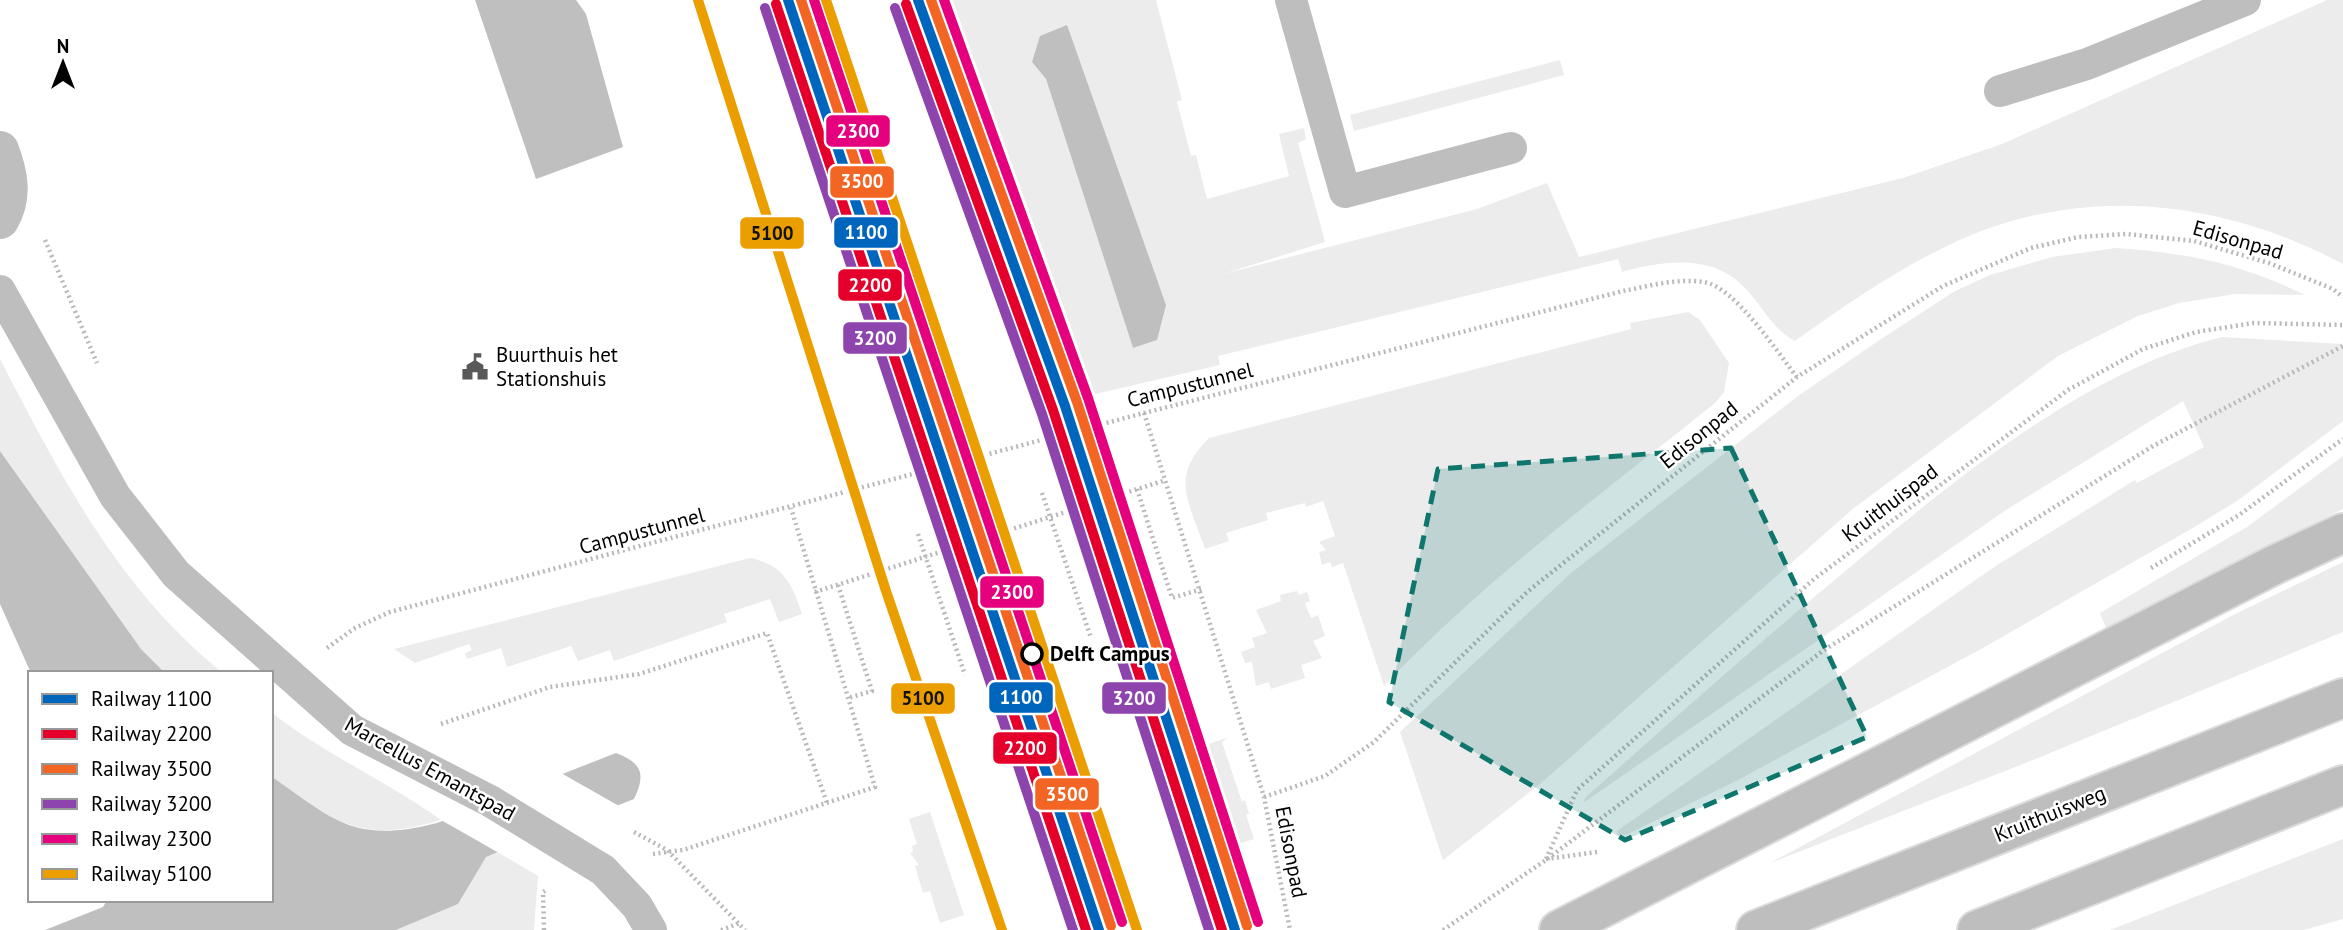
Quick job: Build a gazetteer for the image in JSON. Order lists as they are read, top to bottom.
{
  "streets": {
    "main road": ["Kruithuisweg"],
    "lane": ["Marcellus Emantspad"],
    "path": ["Edisonpad", "Campustunnel", "Kruithuispad"]
  },
  "crossings": [
    ["Edisonpad", "Campustunnel"]
  ],
  "places": {
    "public building": ["Buurthuis het Stationshuis"],
    "other": ["Delft Campus"]
  },
  "lines": [
    "rail line 1100",
    "rail line 3500",
    "rail line 2300",
    "rail line 5100",
    "rail line 2200",
    "rail line 3200"
  ],
  "legend": [
    "Railway 1100",
    "Railway 2200",
    "Railway 3500",
    "Railway 3200",
    "Railway 2300",
    "Railway 5100"
  ],
  "north": "top"
}
